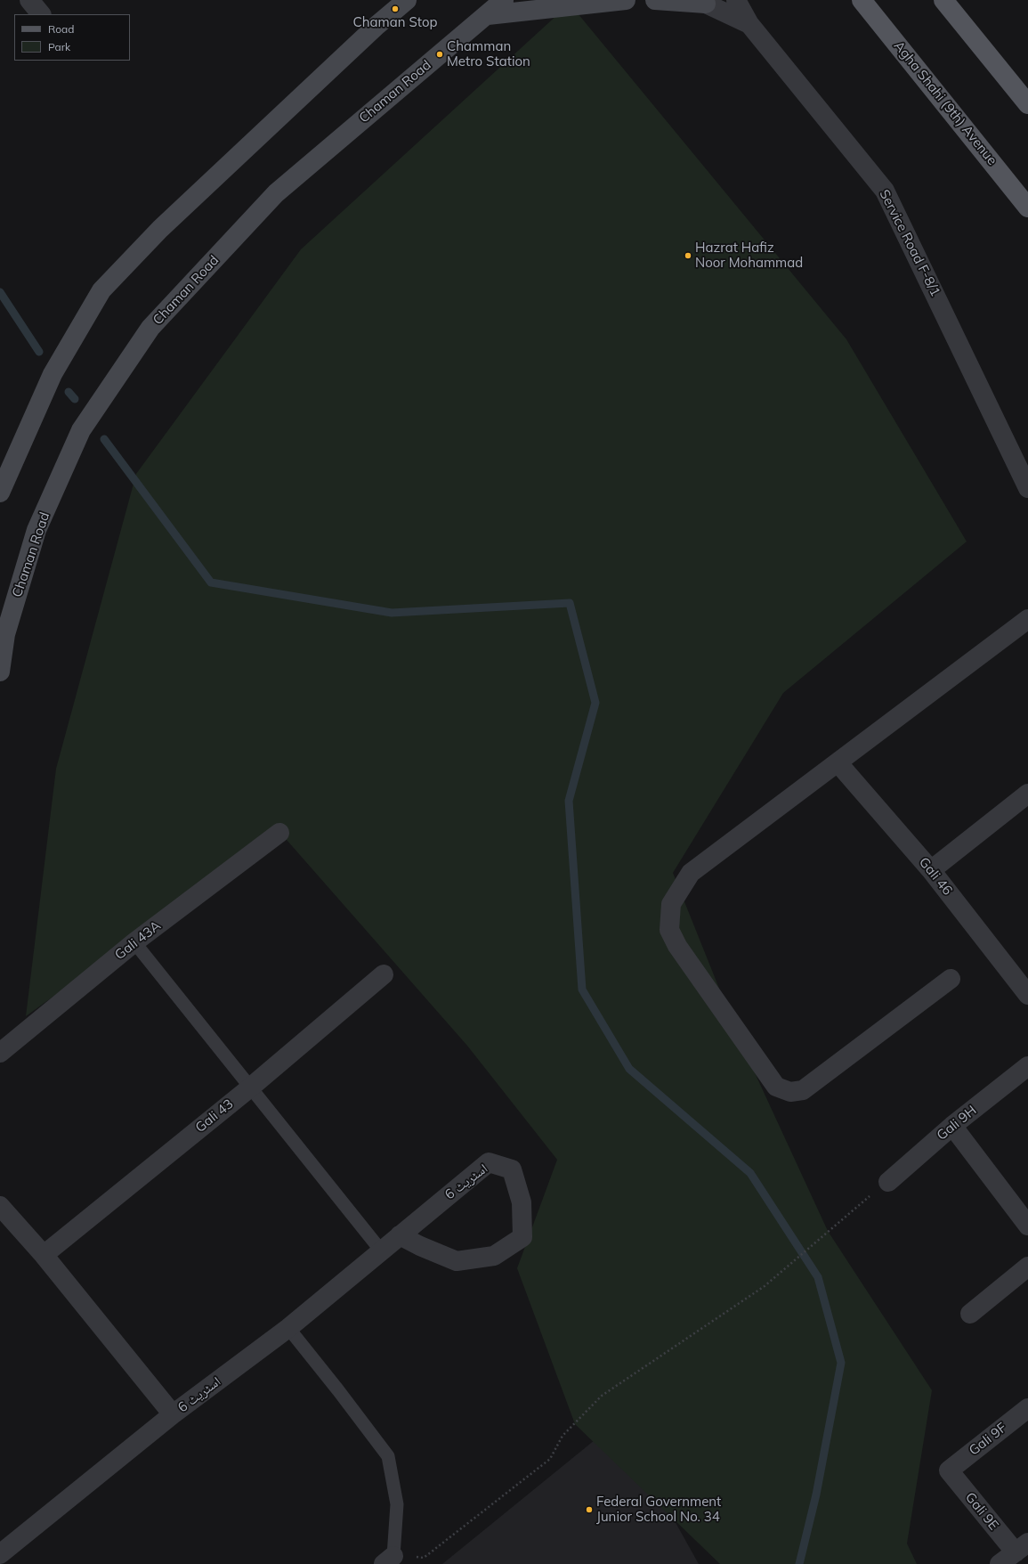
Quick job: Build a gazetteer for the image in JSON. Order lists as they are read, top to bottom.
{
  "streets": {
    "main road": ["Agha Shahi (9th) Avenue"],
    "street": [
      "Chaman Road",
      "Service Road F-8/1",
      "Gali 46",
      "Gali 43A",
      "Gali 43",
      "Gali 9H",
      "اسٹریٹ 6",
      "Gali 9F",
      "Gali 9E"
    ]
  },
  "crossings": [
    ["Gali 9F", "Gali 9E"]
  ],
  "places": [
    "Chaman Stop",
    "Chamman Metro Station",
    "Hazrat Hafiz Noor Mohammad",
    "Federal Government Junior School No. 34"
  ],
  "legend": ["Road", "Park"]
}
